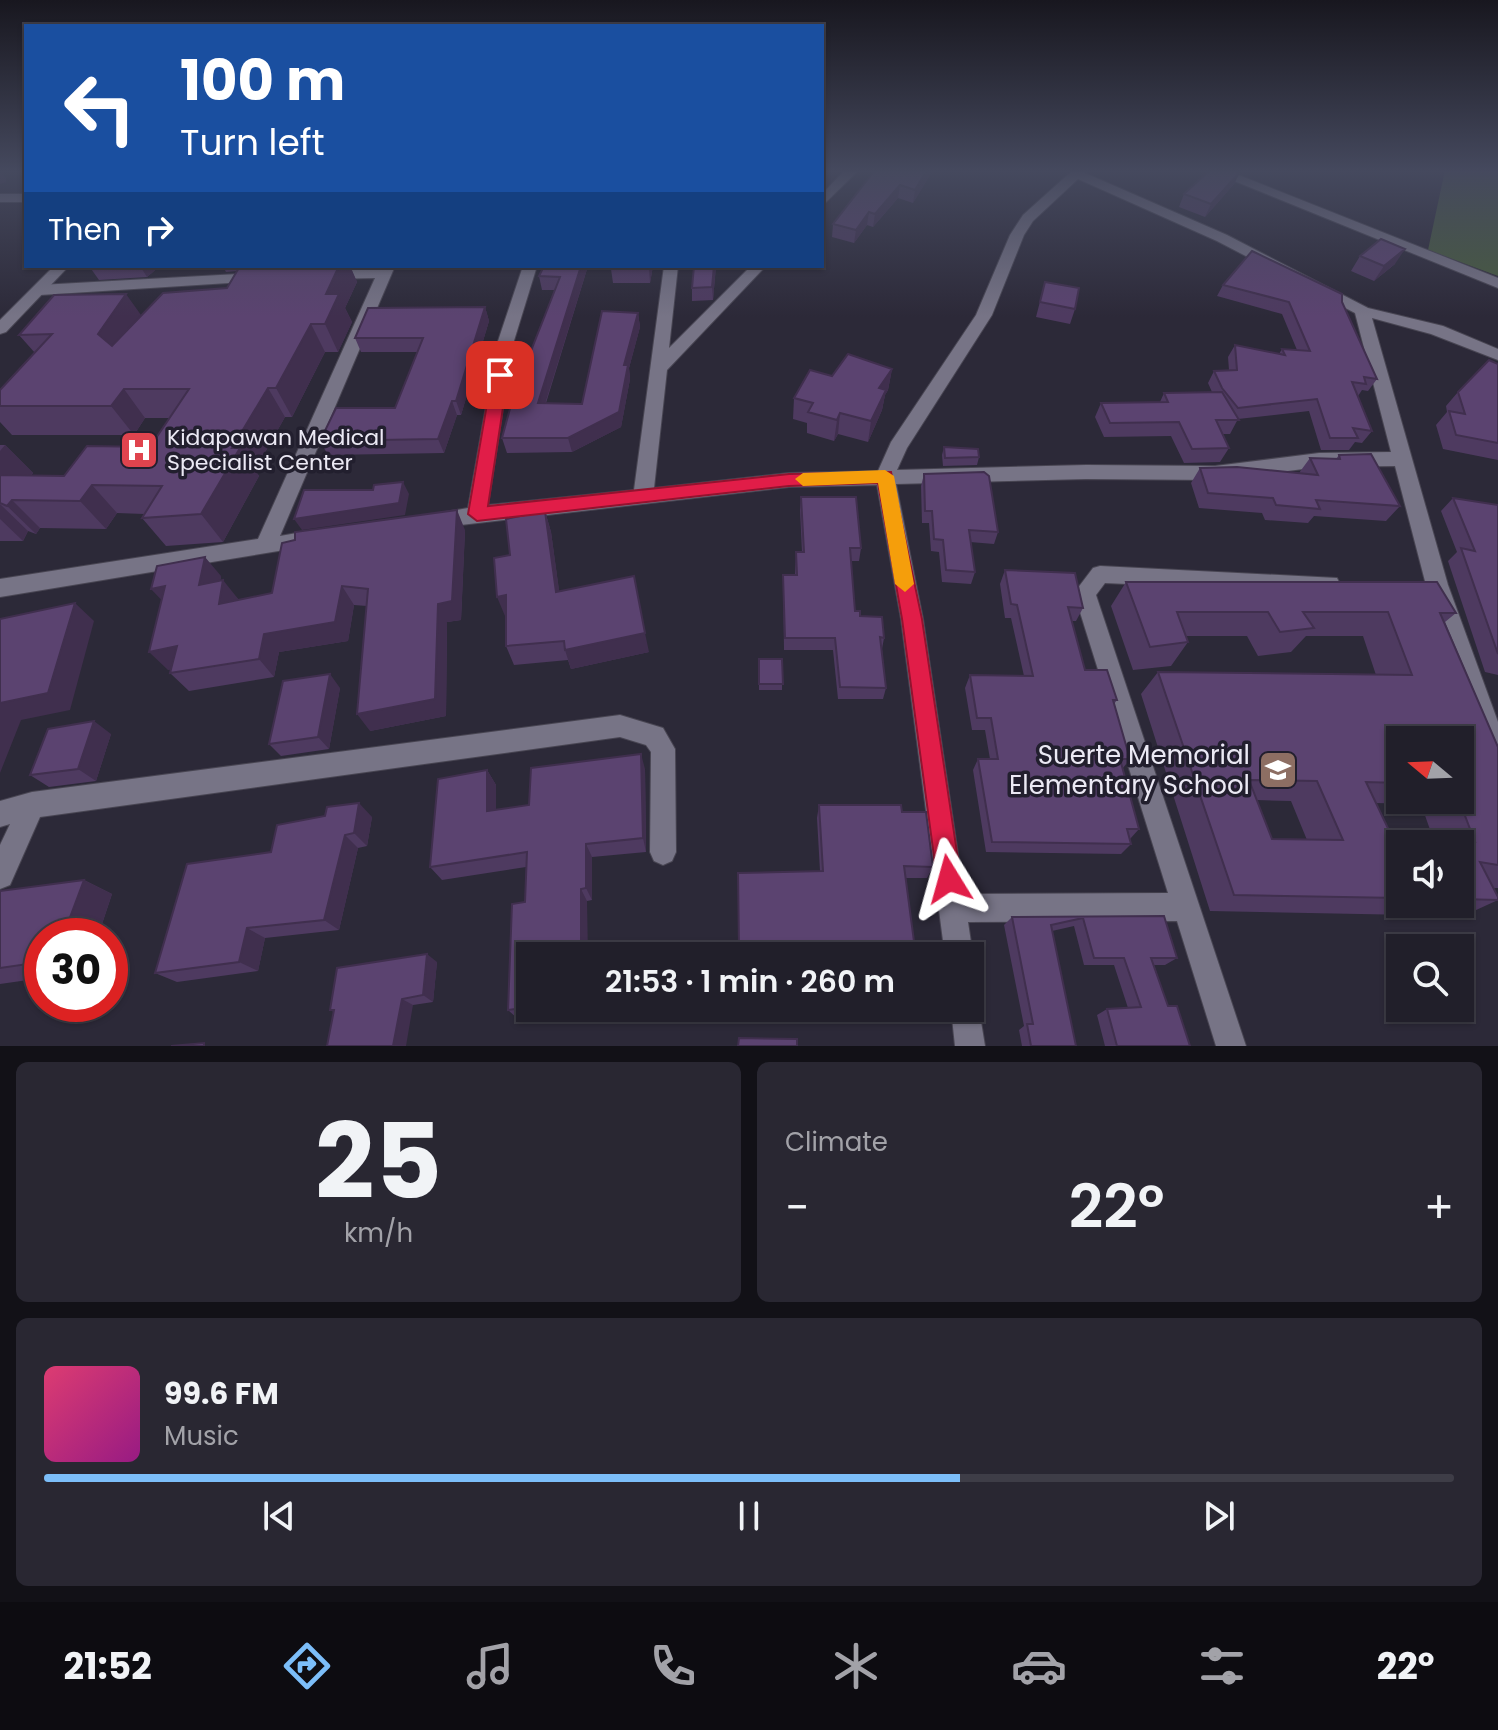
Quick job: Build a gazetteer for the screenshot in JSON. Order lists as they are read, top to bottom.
{
  "places": {
    "hospital": ["Kidapawan Medical Specialist Center"],
    "school or university": ["Suerte Memorial Elementary School"]
  },
  "north": "left",
  "page": {
    "turn": ["100 m", "Turn left"],
    "then": "Then",
    "limit": "30",
    "trip": "21:53 · 1 min · 260 m",
    "tile": [
      ["25", "km/h"],
      "Climate"
    ],
    "heat": ["−", "22°", "+"],
    "song": ["99.6 FM", "Music"],
    "tabs": ["21:52", "22°"]
  }
}
